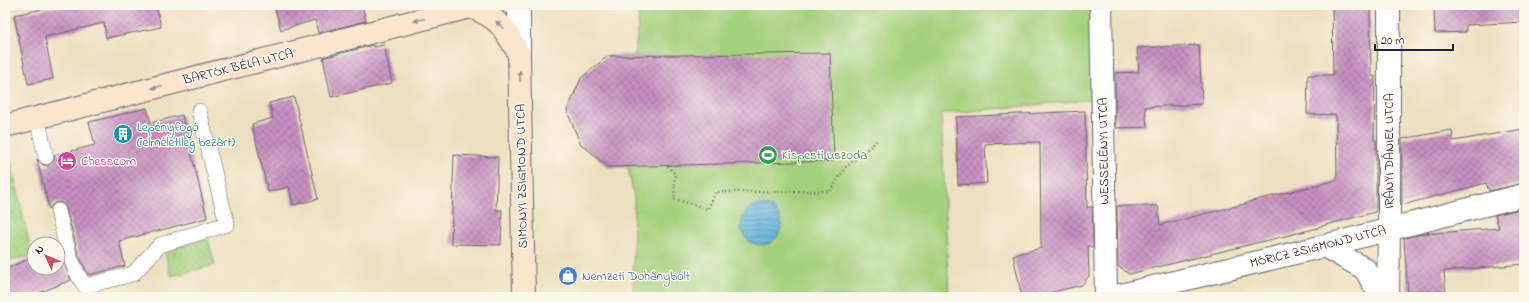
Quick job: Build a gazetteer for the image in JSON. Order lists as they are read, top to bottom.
{
  "streets": {
    "main road": ["BARTÓK BÉLA UTCA", "SIMONYI ZSIGMOND UTCA"],
    "street": ["WESSELÉNYI UTCA", "IRÁNYI DÁNIEL UTCA", "MÓRICZ ZSIGMOND UTCA"]
  },
  "crossings": [
    ["BARTÓK BÉLA UTCA", "SIMONYI ZSIGMOND UTCA"],
    ["IRÁNYI DÁNIEL UTCA", "MÓRICZ ZSIGMOND UTCA"]
  ],
  "one_way": ["BARTÓK BÉLA UTCA", "SIMONYI ZSIGMOND UTCA"],
  "places": {
    "building": ["Lepényfogó (elméletileg bezárt)"],
    "sports": ["Kispesti uszoda"],
    "hotel": ["Chesscom"],
    "shop": ["Nemzeti Dohánybolt"]
  },
  "scale_bar": "20 m",
  "north": "top left"
}
